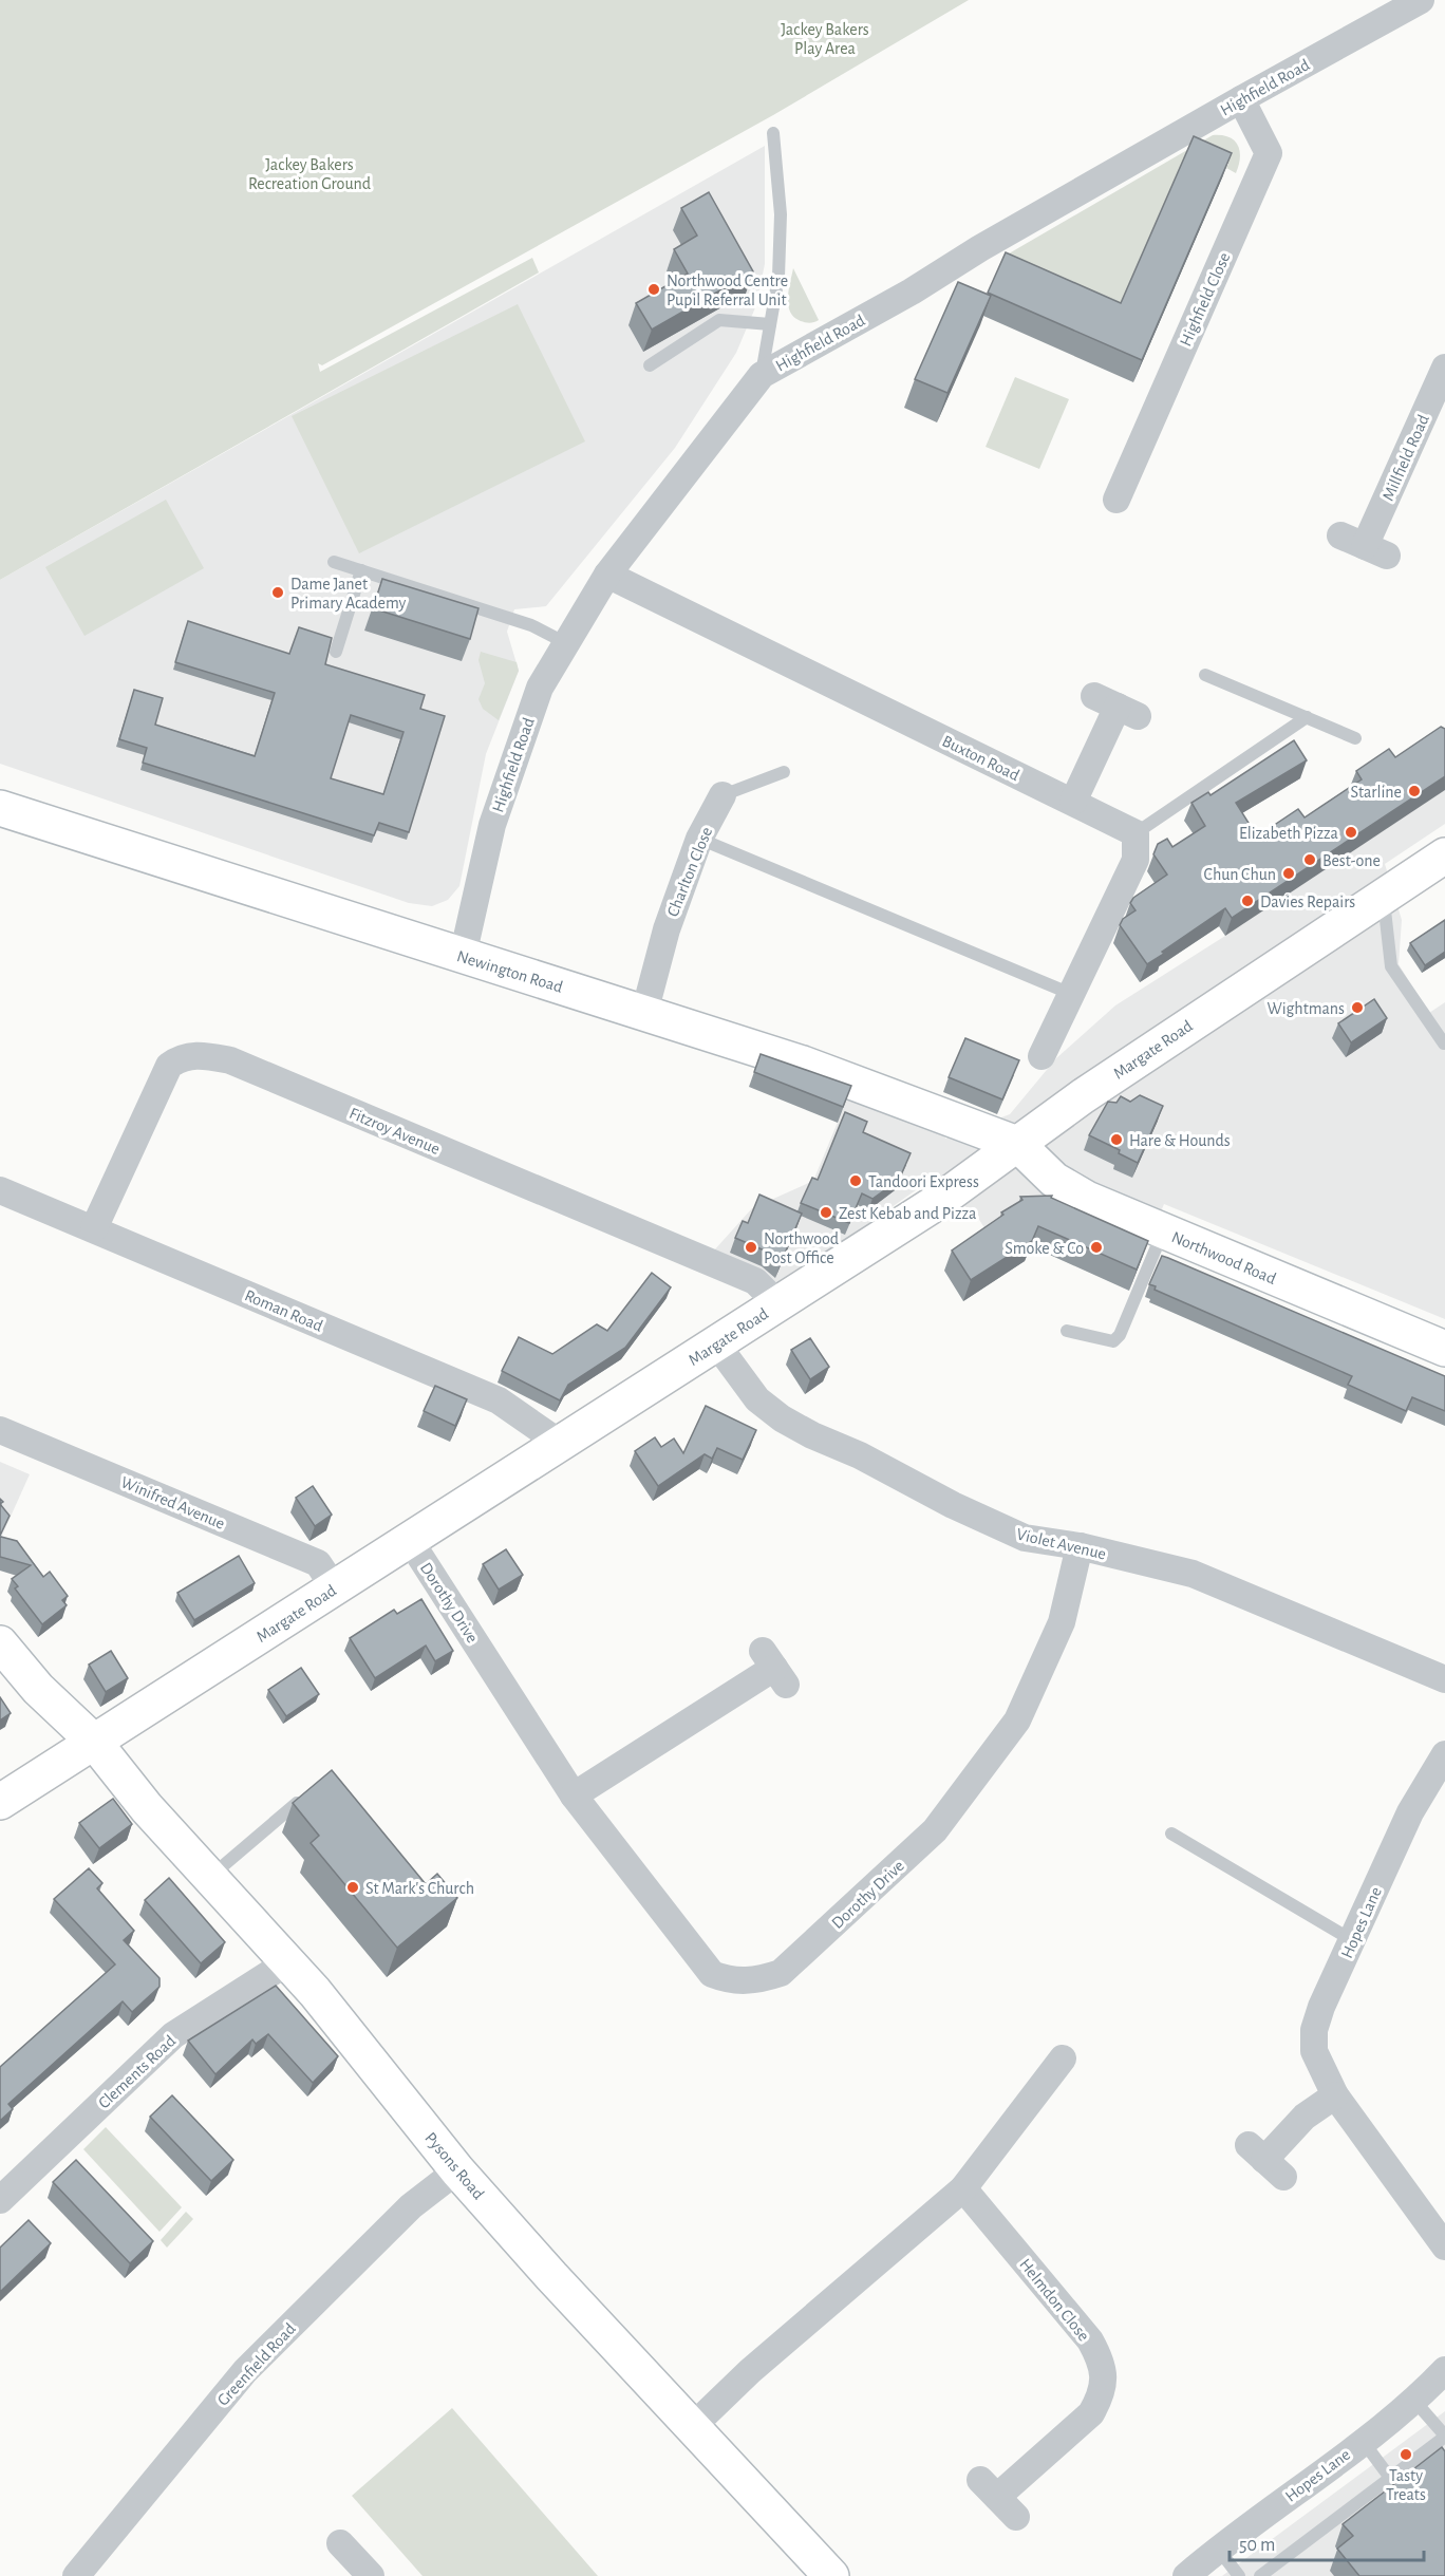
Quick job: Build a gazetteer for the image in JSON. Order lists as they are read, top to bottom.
{
  "streets": {
    "main road": [
      "Newington Road",
      "Margate Road",
      "Northwood Road",
      "Pysons Road"
    ],
    "street": [
      "Highfield Road",
      "Highfield Close",
      "Millfield Road",
      "Buxton Road",
      "Charlton Close",
      "Fitzroy Avenue",
      "Roman Road",
      "Winifred Avenue",
      "Violet Avenue",
      "Dorothy Drive",
      "Hopes Lane",
      "Clements Road",
      "Helmdon Close",
      "Greenfield Road"
    ]
  },
  "crossings": [
    ["Highfield Road", "Highfield Close"],
    ["Highfield Road", "Buxton Road"],
    ["Highfield Road", "Newington Road"],
    ["Charlton Close", "Newington Road"],
    ["Newington Road", "Margate Road"],
    ["Newington Road", "Northwood Road"],
    ["Margate Road", "Fitzroy Avenue"],
    ["Margate Road", "Northwood Road"],
    ["Margate Road", "Roman Road"],
    ["Margate Road", "Winifred Avenue"],
    ["Margate Road", "Violet Avenue"],
    ["Margate Road", "Dorothy Drive"],
    ["Margate Road", "Pysons Road"],
    ["Fitzroy Avenue", "Roman Road"],
    ["Violet Avenue", "Dorothy Drive"],
    ["Clements Road", "Pysons Road"],
    ["Pysons Road", "Greenfield Road"]
  ],
  "parks": ["Jackey Bakers Play Area", "Jackey Bakers Recreation Ground"],
  "places": [
    "Northwood Centre Pupil Referral Unit",
    "Dame Janet Primary Academy",
    "Starline",
    "Elizabeth Pizza",
    "Best-one",
    "Chun Chun",
    "Davies Repairs",
    "Wightmans",
    "Hare & Hounds",
    "Tandoori Express",
    "Zest Kebab and Pizza",
    "Northwood Post Office",
    "Smoke & Co",
    "St Mark's Church",
    "Tasty Treats"
  ],
  "scale_bar": "50 m"
}
